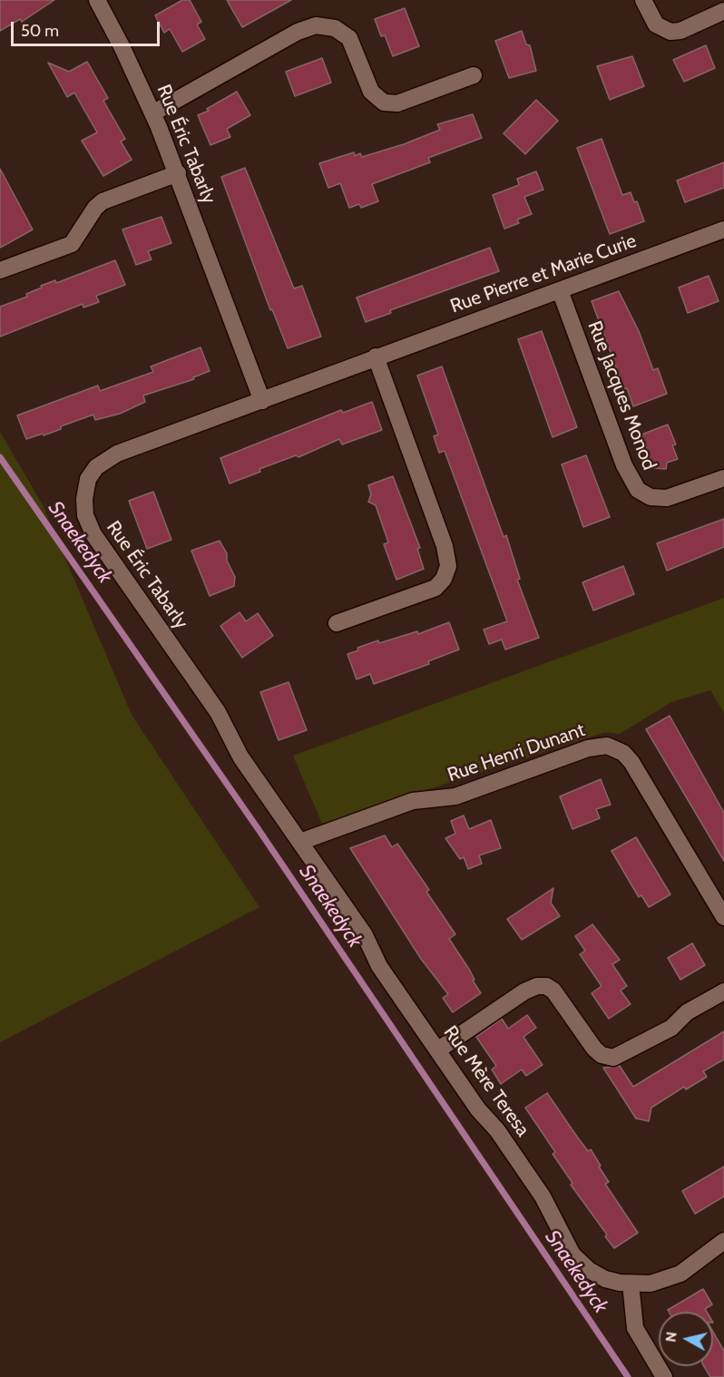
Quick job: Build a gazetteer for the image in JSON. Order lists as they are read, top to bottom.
{
  "streets": {
    "street": [
      "Rue Éric Tabarly",
      "Rue Pierre et Marie Curie",
      "Rue Jacques Monod",
      "Rue Henri Dunant",
      "Rue Mère Teresa"
    ]
  },
  "crossings": [
    ["Rue Éric Tabarly", "Rue Pierre et Marie Curie"],
    ["Rue Éric Tabarly", "Rue Mère Teresa"],
    ["Rue Pierre et Marie Curie", "Rue Jacques Monod"],
    ["Rue Henri Dunant", "Rue Mère Teresa"]
  ],
  "water": ["Snaekedyck"],
  "scale_bar": "50 m",
  "north": "left"
}
